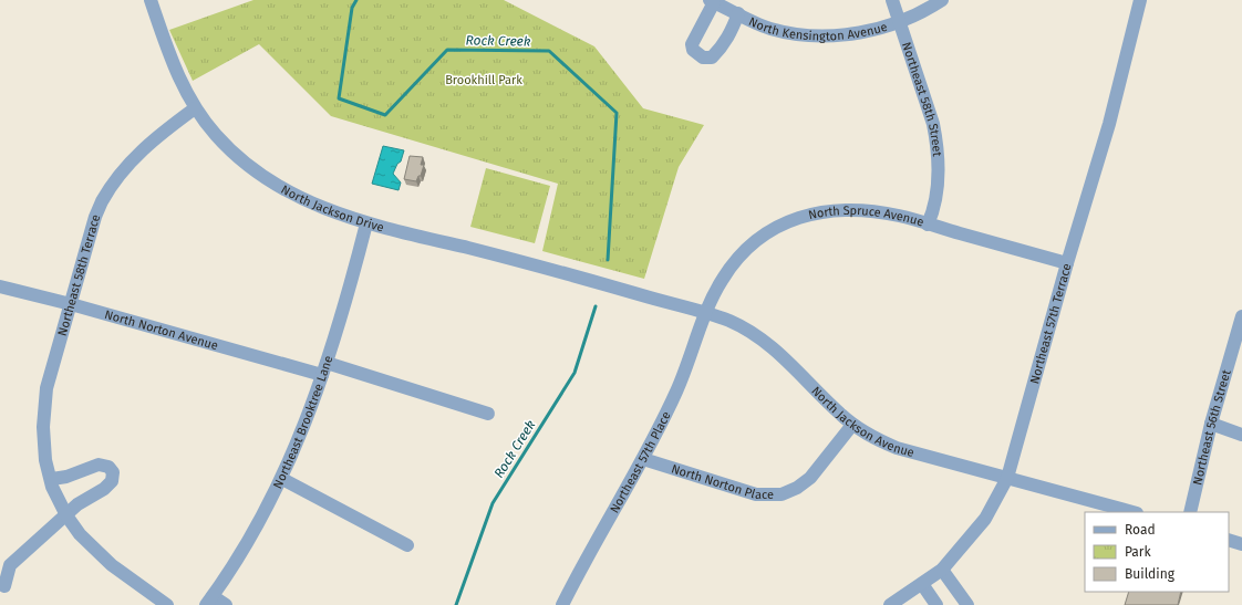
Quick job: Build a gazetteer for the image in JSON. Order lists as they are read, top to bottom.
{
  "streets": {
    "street": [
      "North Kensington Avenue",
      "Northeast 58th Street",
      "North Jackson Drive",
      "North Spruce Avenue",
      "Northeast 58th Terrace",
      "Northeast 57th Terrace",
      "North Norton Avenue",
      "North Jackson Avenue",
      "Northeast Brooktree Lane",
      "Northeast 56th Street",
      "Northeast 57th Place",
      "North Norton Place"
    ]
  },
  "crossings": [
    ["North Kensington Avenue", "Northeast 58th Street"],
    ["Northeast 58th Street", "North Spruce Avenue"],
    ["North Jackson Drive", "Northeast 58th Terrace"],
    ["North Jackson Drive", "North Jackson Avenue"],
    ["North Jackson Drive", "Northeast Brooktree Lane"],
    ["North Spruce Avenue", "Northeast 57th Terrace"],
    ["North Spruce Avenue", "North Jackson Avenue"],
    ["North Spruce Avenue", "Northeast 57th Place"],
    ["Northeast 58th Terrace", "North Norton Avenue"],
    ["Northeast 57th Terrace", "North Jackson Avenue"],
    ["North Norton Avenue", "Northeast Brooktree Lane"],
    ["North Jackson Avenue", "Northeast 57th Place"],
    ["North Jackson Avenue", "North Norton Place"],
    ["Northeast 57th Place", "North Norton Place"]
  ],
  "water": ["Rock Creek"],
  "parks": ["Brookhill Park"],
  "legend": ["Road", "Park", "Building"]
}
